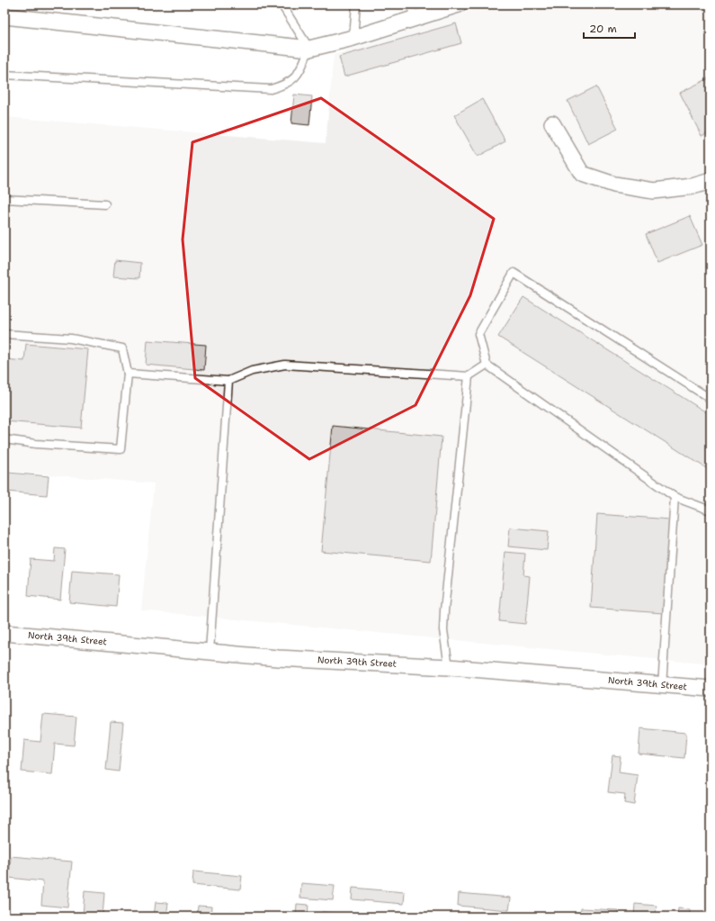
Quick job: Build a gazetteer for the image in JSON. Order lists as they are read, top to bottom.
{
  "streets": {
    "street": ["North 39th Street"]
  },
  "scale_bar": "20 m"
}
